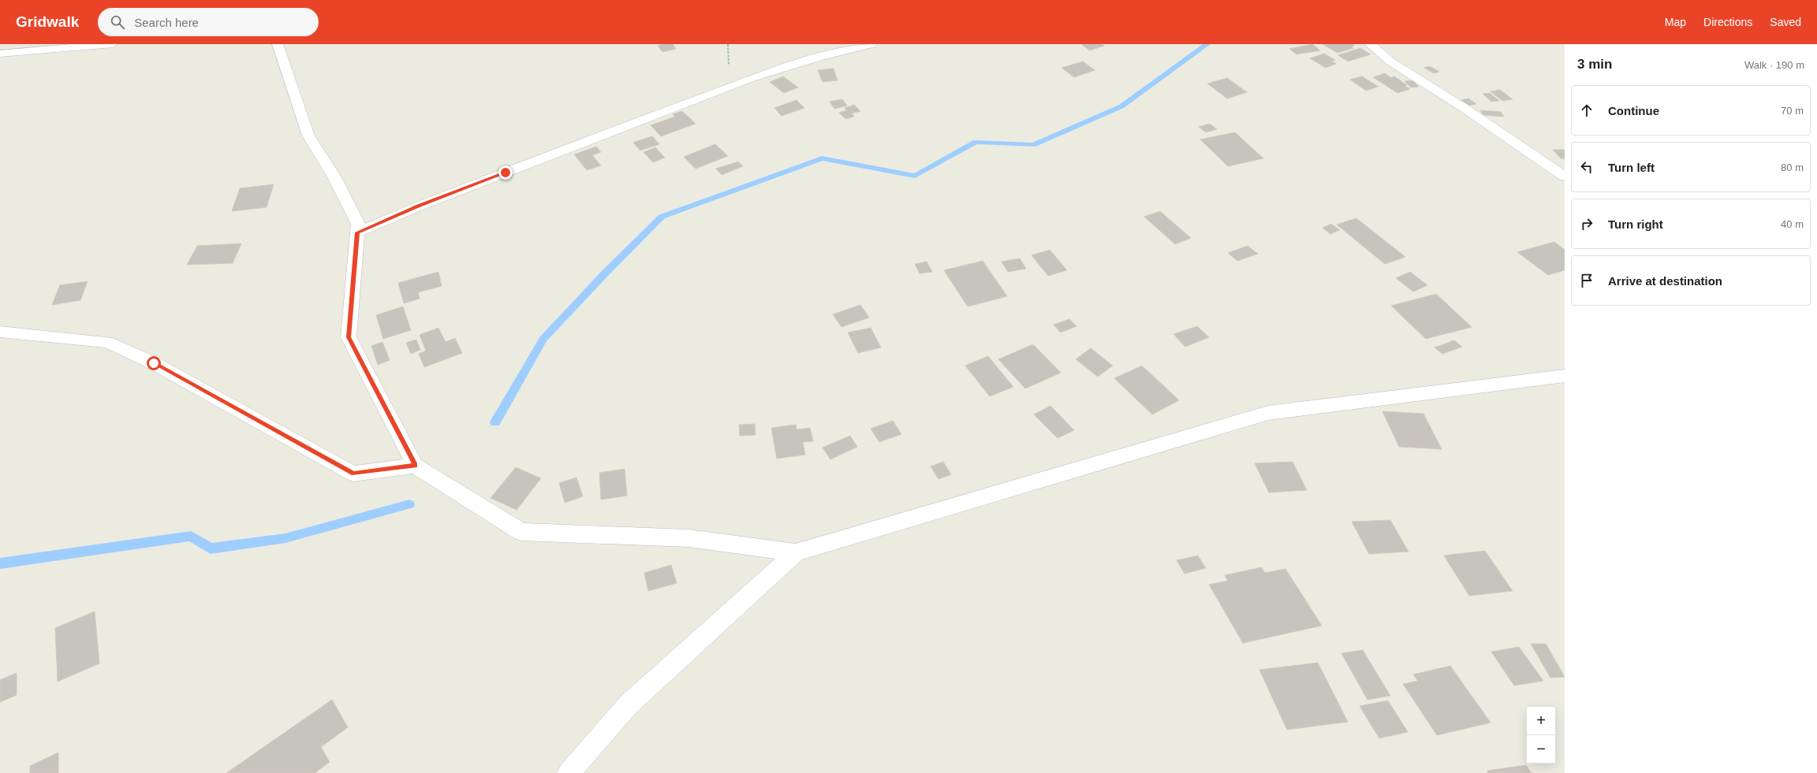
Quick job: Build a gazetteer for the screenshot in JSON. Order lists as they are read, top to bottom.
{
  "page": {
    "header": "Gridwalk",
    "search": "Search here",
    "nav": ["Map", "Directions", "Saved"],
    "heading": ["3 min", "Walk · 190 m"],
    "list": [
      ["Continue", "70 m"],
      ["Turn left", "80 m"],
      ["Turn right", "40 m"],
      "Arrive at destination"
    ],
    "map_buttons": ["+", "−"]
  }
}
